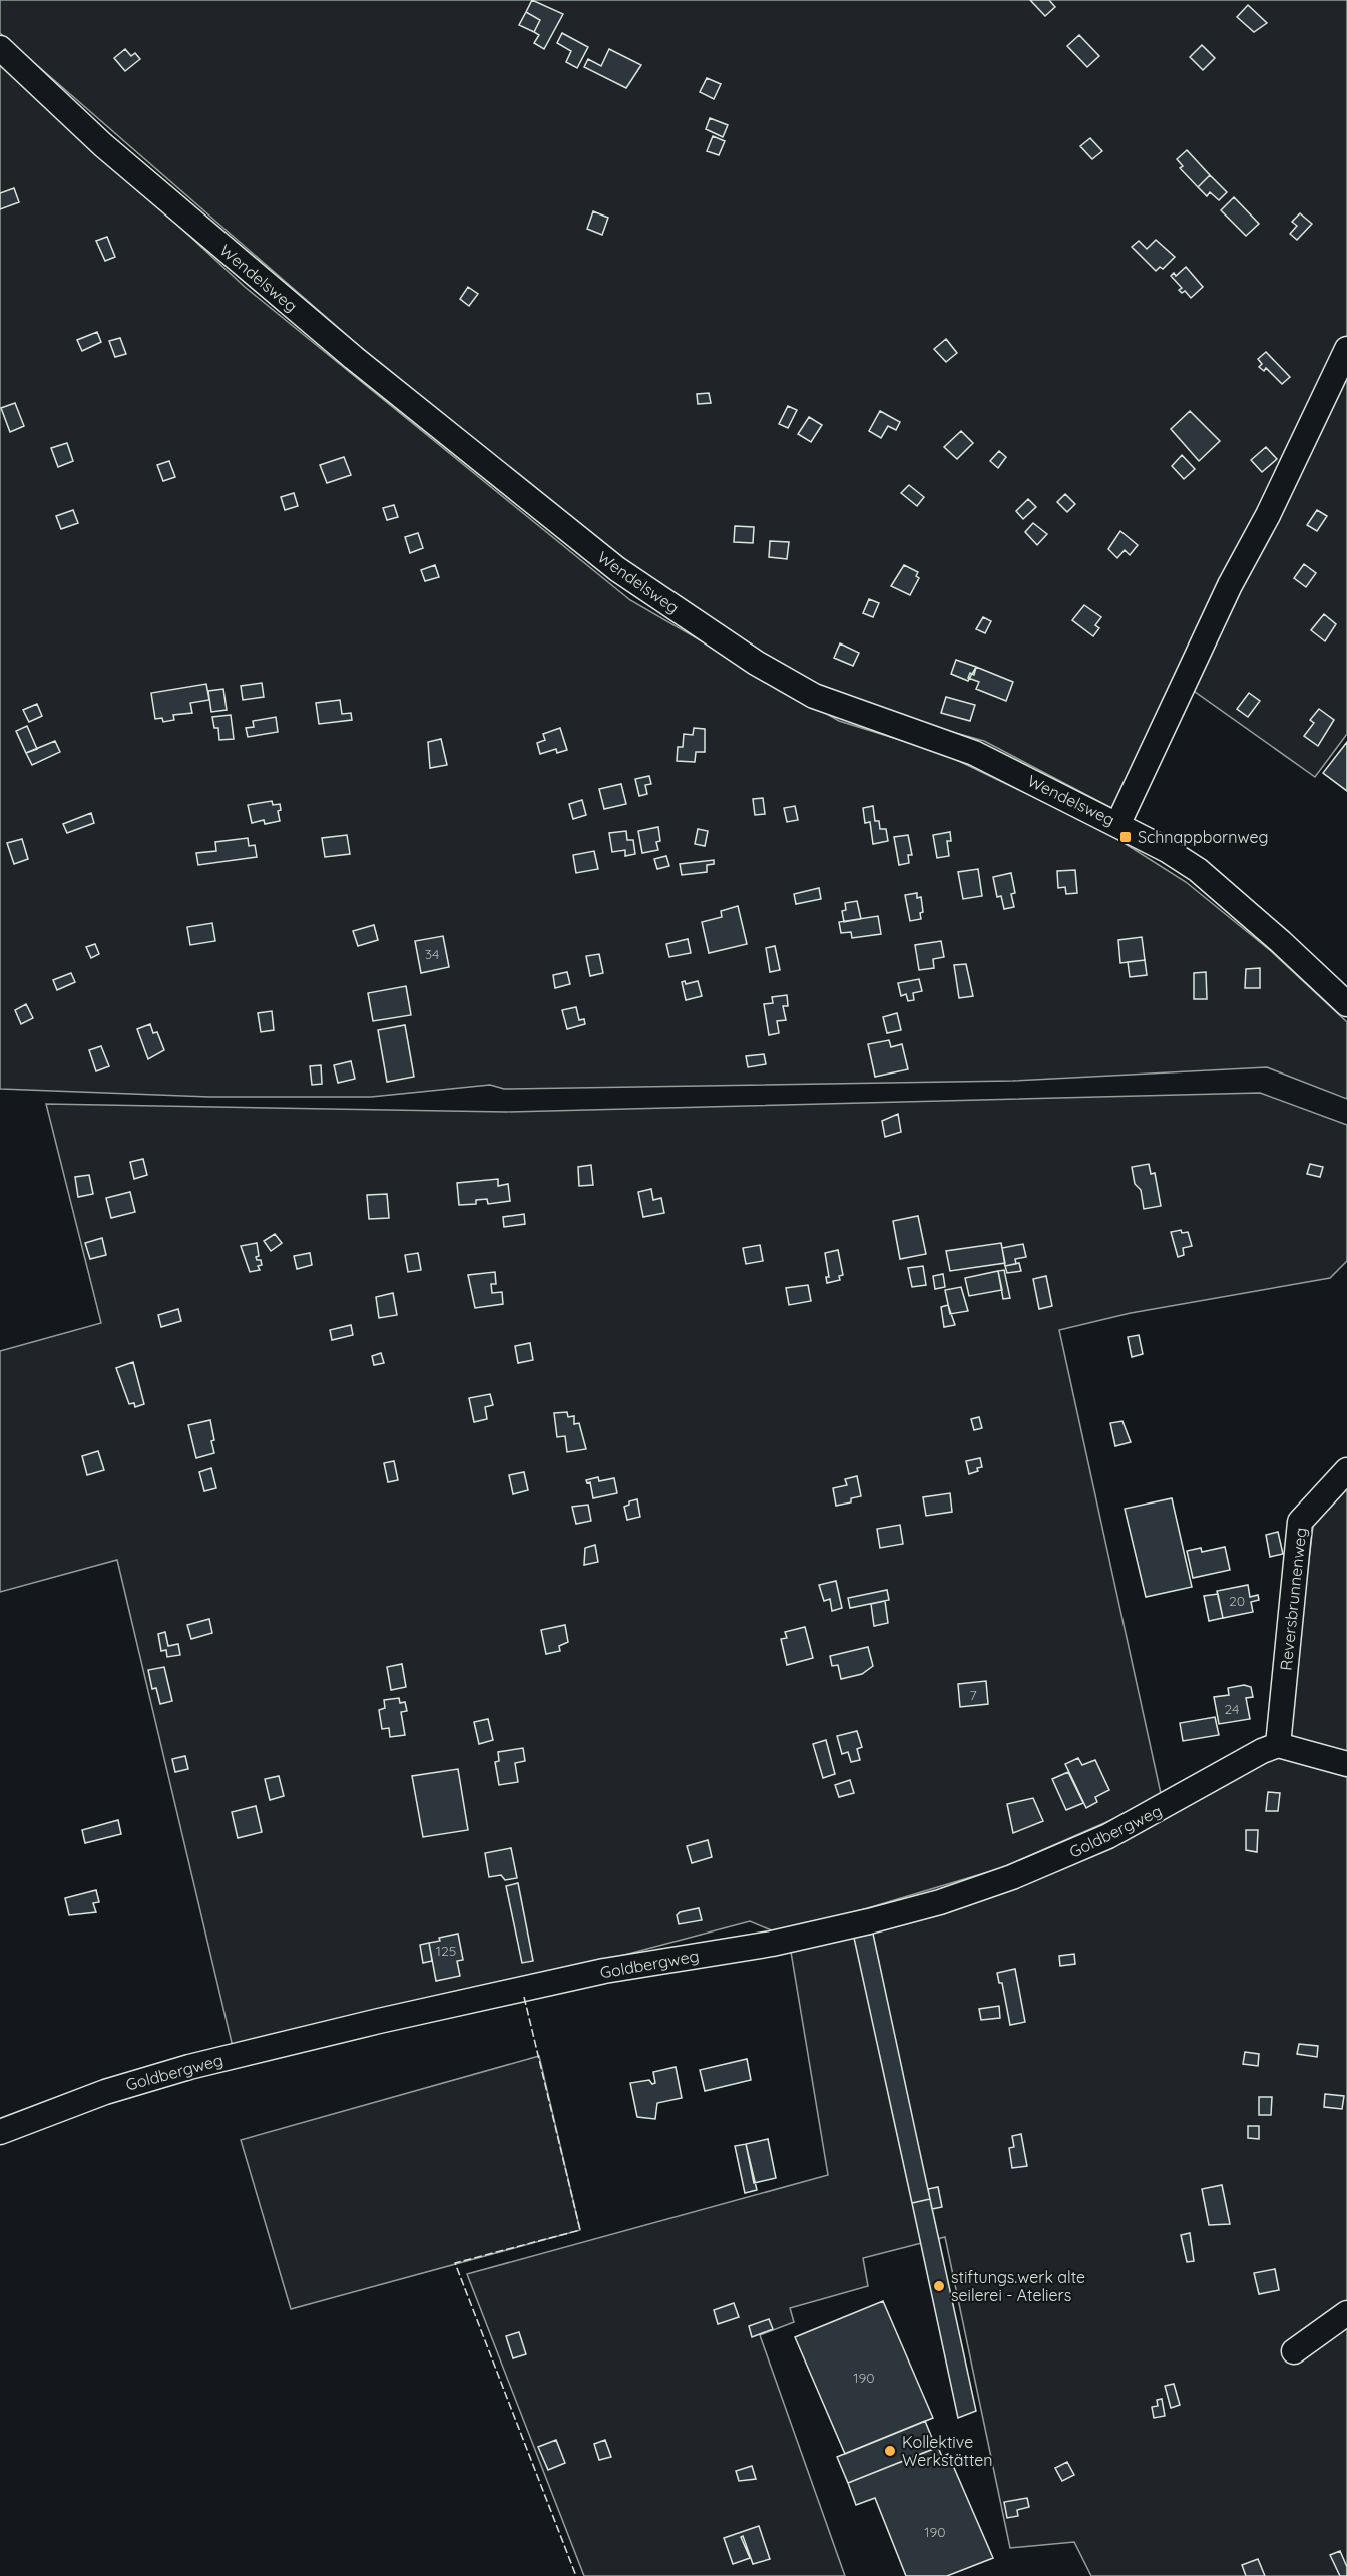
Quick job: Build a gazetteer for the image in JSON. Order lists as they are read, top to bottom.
{
  "streets": {
    "street": ["Wendelsweg", "Reversbrunnenweg", "Goldbergweg"]
  },
  "crossings": [
    ["Reversbrunnenweg", "Goldbergweg"]
  ],
  "places": {
    "transit": ["Schnappbornweg"],
    "other": ["stiftungs.werk alte seilerei - Ateliers", "Kollektive Werkstätten"]
  },
  "house_numbers": [
    "34",
    "20",
    "7",
    "24",
    "125",
    "190",
    "190"
  ]
}
